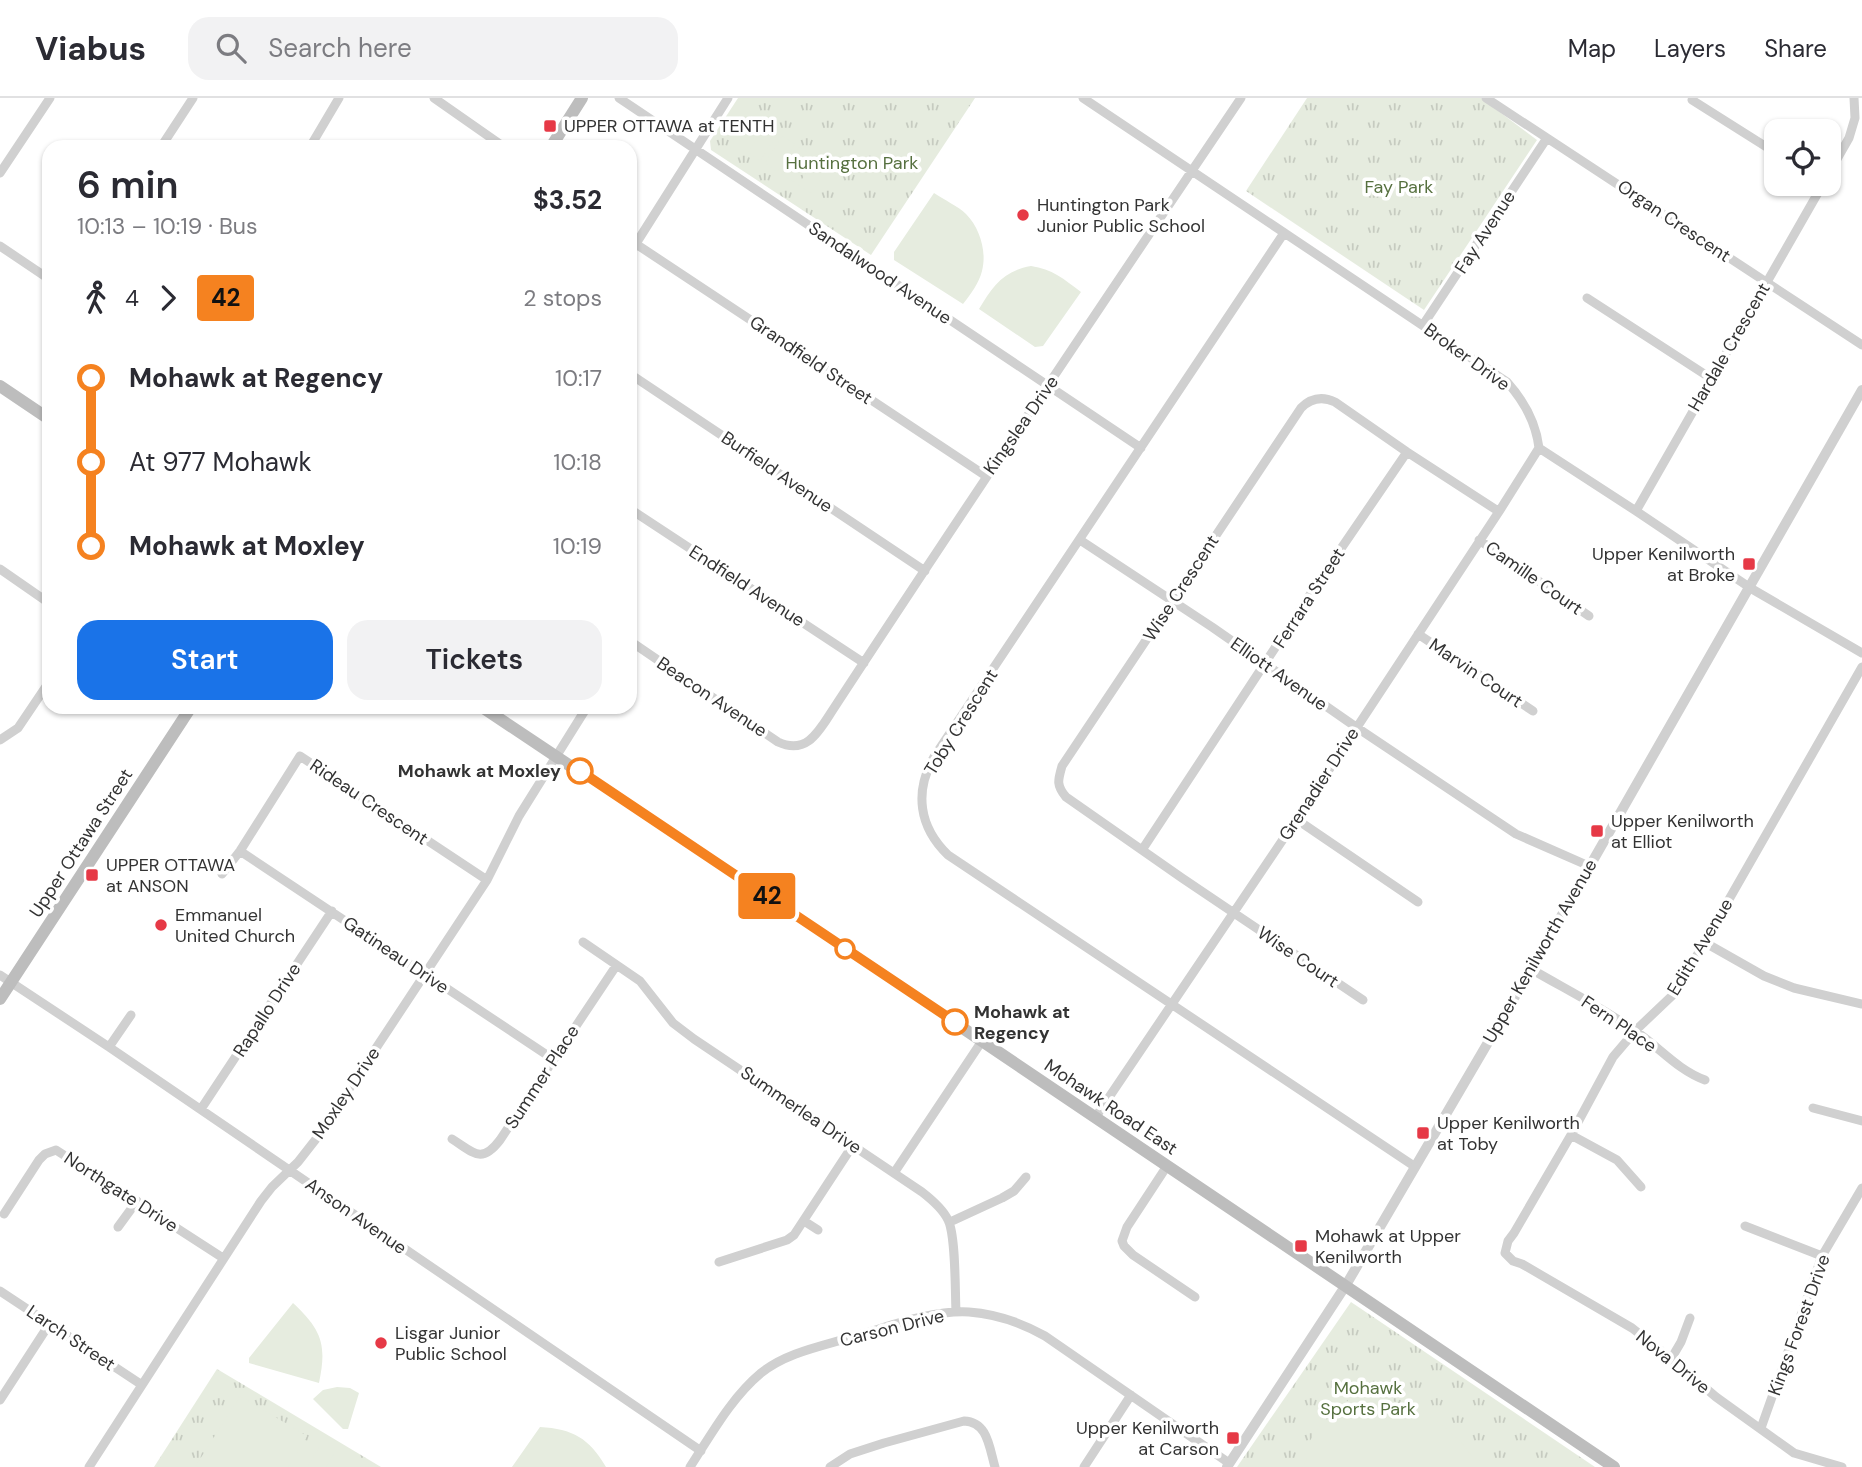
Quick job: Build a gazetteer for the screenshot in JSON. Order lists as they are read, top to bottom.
{
  "streets": {
    "main road": ["Upper Ottawa Street", "Mohawk Road East"],
    "street": [
      "Organ Crescent",
      "Fay Avenue",
      "Sandalwood Avenue",
      "Hardale Crescent",
      "Broker Drive",
      "Grandfield Street",
      "Kingslea Drive",
      "Burfield Avenue",
      "Camille Court",
      "Endfield Avenue",
      "Wise Crescent",
      "Ferrara Street",
      "Marvin Court",
      "Elliott Avenue",
      "Beacon Avenue",
      "Toby Crescent",
      "Grenadier Drive",
      "Rideau Crescent",
      "Edith Avenue",
      "Upper Kenilworth Avenue",
      "Gatineau Drive",
      "Wise Court",
      "Rapallo Drive",
      "Fern Place",
      "Summer Place",
      "Moxley Drive",
      "Summerlea Drive",
      "Northgate Drive",
      "Anson Avenue",
      "Kings Forest Drive",
      "Carson Drive",
      "Larch Street",
      "Nova Drive"
    ]
  },
  "crossings": [
    ["Organ Crescent", "Fay Avenue"],
    ["Organ Crescent", "Hardale Crescent"],
    ["Fay Avenue", "Broker Drive"],
    ["Sandalwood Avenue", "Kingslea Drive"],
    ["Sandalwood Avenue", "Toby Crescent"],
    ["Broker Drive", "Kingslea Drive"],
    ["Broker Drive", "Toby Crescent"],
    ["Broker Drive", "Grenadier Drive"],
    ["Grandfield Street", "Kingslea Drive"],
    ["Kingslea Drive", "Burfield Avenue"],
    ["Kingslea Drive", "Endfield Avenue"],
    ["Kingslea Drive", "Beacon Avenue"],
    ["Camille Court", "Grenadier Drive"],
    ["Wise Crescent", "Ferrara Street"],
    ["Wise Crescent", "Elliott Avenue"],
    ["Wise Crescent", "Grenadier Drive"],
    ["Wise Crescent", "Wise Court"],
    ["Ferrara Street", "Elliott Avenue"],
    ["Marvin Court", "Grenadier Drive"],
    ["Elliott Avenue", "Toby Crescent"],
    ["Elliott Avenue", "Grenadier Drive"],
    ["Elliott Avenue", "Upper Kenilworth Avenue"],
    ["Toby Crescent", "Grenadier Drive"],
    ["Toby Crescent", "Upper Kenilworth Avenue"],
    ["Grenadier Drive", "Wise Court"],
    ["Grenadier Drive", "Mohawk Road East"],
    ["Rideau Crescent", "Gatineau Drive"],
    ["Rideau Crescent", "Moxley Drive"],
    ["Upper Ottawa Street", "Anson Avenue"],
    ["Edith Avenue", "Fern Place"],
    ["Edith Avenue", "Nova Drive"],
    ["Upper Kenilworth Avenue", "Fern Place"],
    ["Upper Kenilworth Avenue", "Mohawk Road East"],
    ["Upper Kenilworth Avenue", "Carson Drive"],
    ["Gatineau Drive", "Rapallo Drive"],
    ["Gatineau Drive", "Summer Place"],
    ["Gatineau Drive", "Moxley Drive"],
    ["Rapallo Drive", "Anson Avenue"],
    ["Summer Place", "Summerlea Drive"],
    ["Moxley Drive", "Mohawk Road East"],
    ["Moxley Drive", "Northgate Drive"],
    ["Moxley Drive", "Anson Avenue"],
    ["Moxley Drive", "Larch Street"],
    ["Anson Avenue", "Carson Drive"],
    ["Kings Forest Drive", "Nova Drive"]
  ],
  "parks": ["Huntington Park", "Fay Park", "Mohawk Sports Park"],
  "places": {
    "transit": [
      "UPPER OTTAWA at TENTH",
      "Upper Kenilworth at Broke",
      "Upper Kenilworth at Elliot",
      "UPPER OTTAWA at ANSON",
      "Upper Kenilworth at Toby",
      "Mohawk at Upper Kenilworth",
      "Upper Kenilworth at Carson"
    ],
    "other": [
      "Huntington Park Junior Public School",
      "Mohawk at Moxley",
      "Emmanuel United Church",
      "Mohawk at Regency",
      "Lisgar Junior Public School"
    ]
  },
  "lines": ["bus line 42"],
  "page": {
    "header": "Viabus",
    "search": "Search here",
    "nav": ["Map", "Layers", "Share"],
    "on_map": "42",
    "heading": ["6 min", "10:13 – 10:19 · Bus", "$3.52"],
    "legs": ["4", "42", "2 stops"],
    "list": [
      {
        "name": "Mohawk at Regency",
        "value": "10:17"
      },
      {
        "name": "At 977 Mohawk",
        "value": "10:18"
      },
      {
        "name": "Mohawk at Moxley",
        "value": "10:19"
      }
    ],
    "buttons": ["Start", "Tickets"]
  }
}
